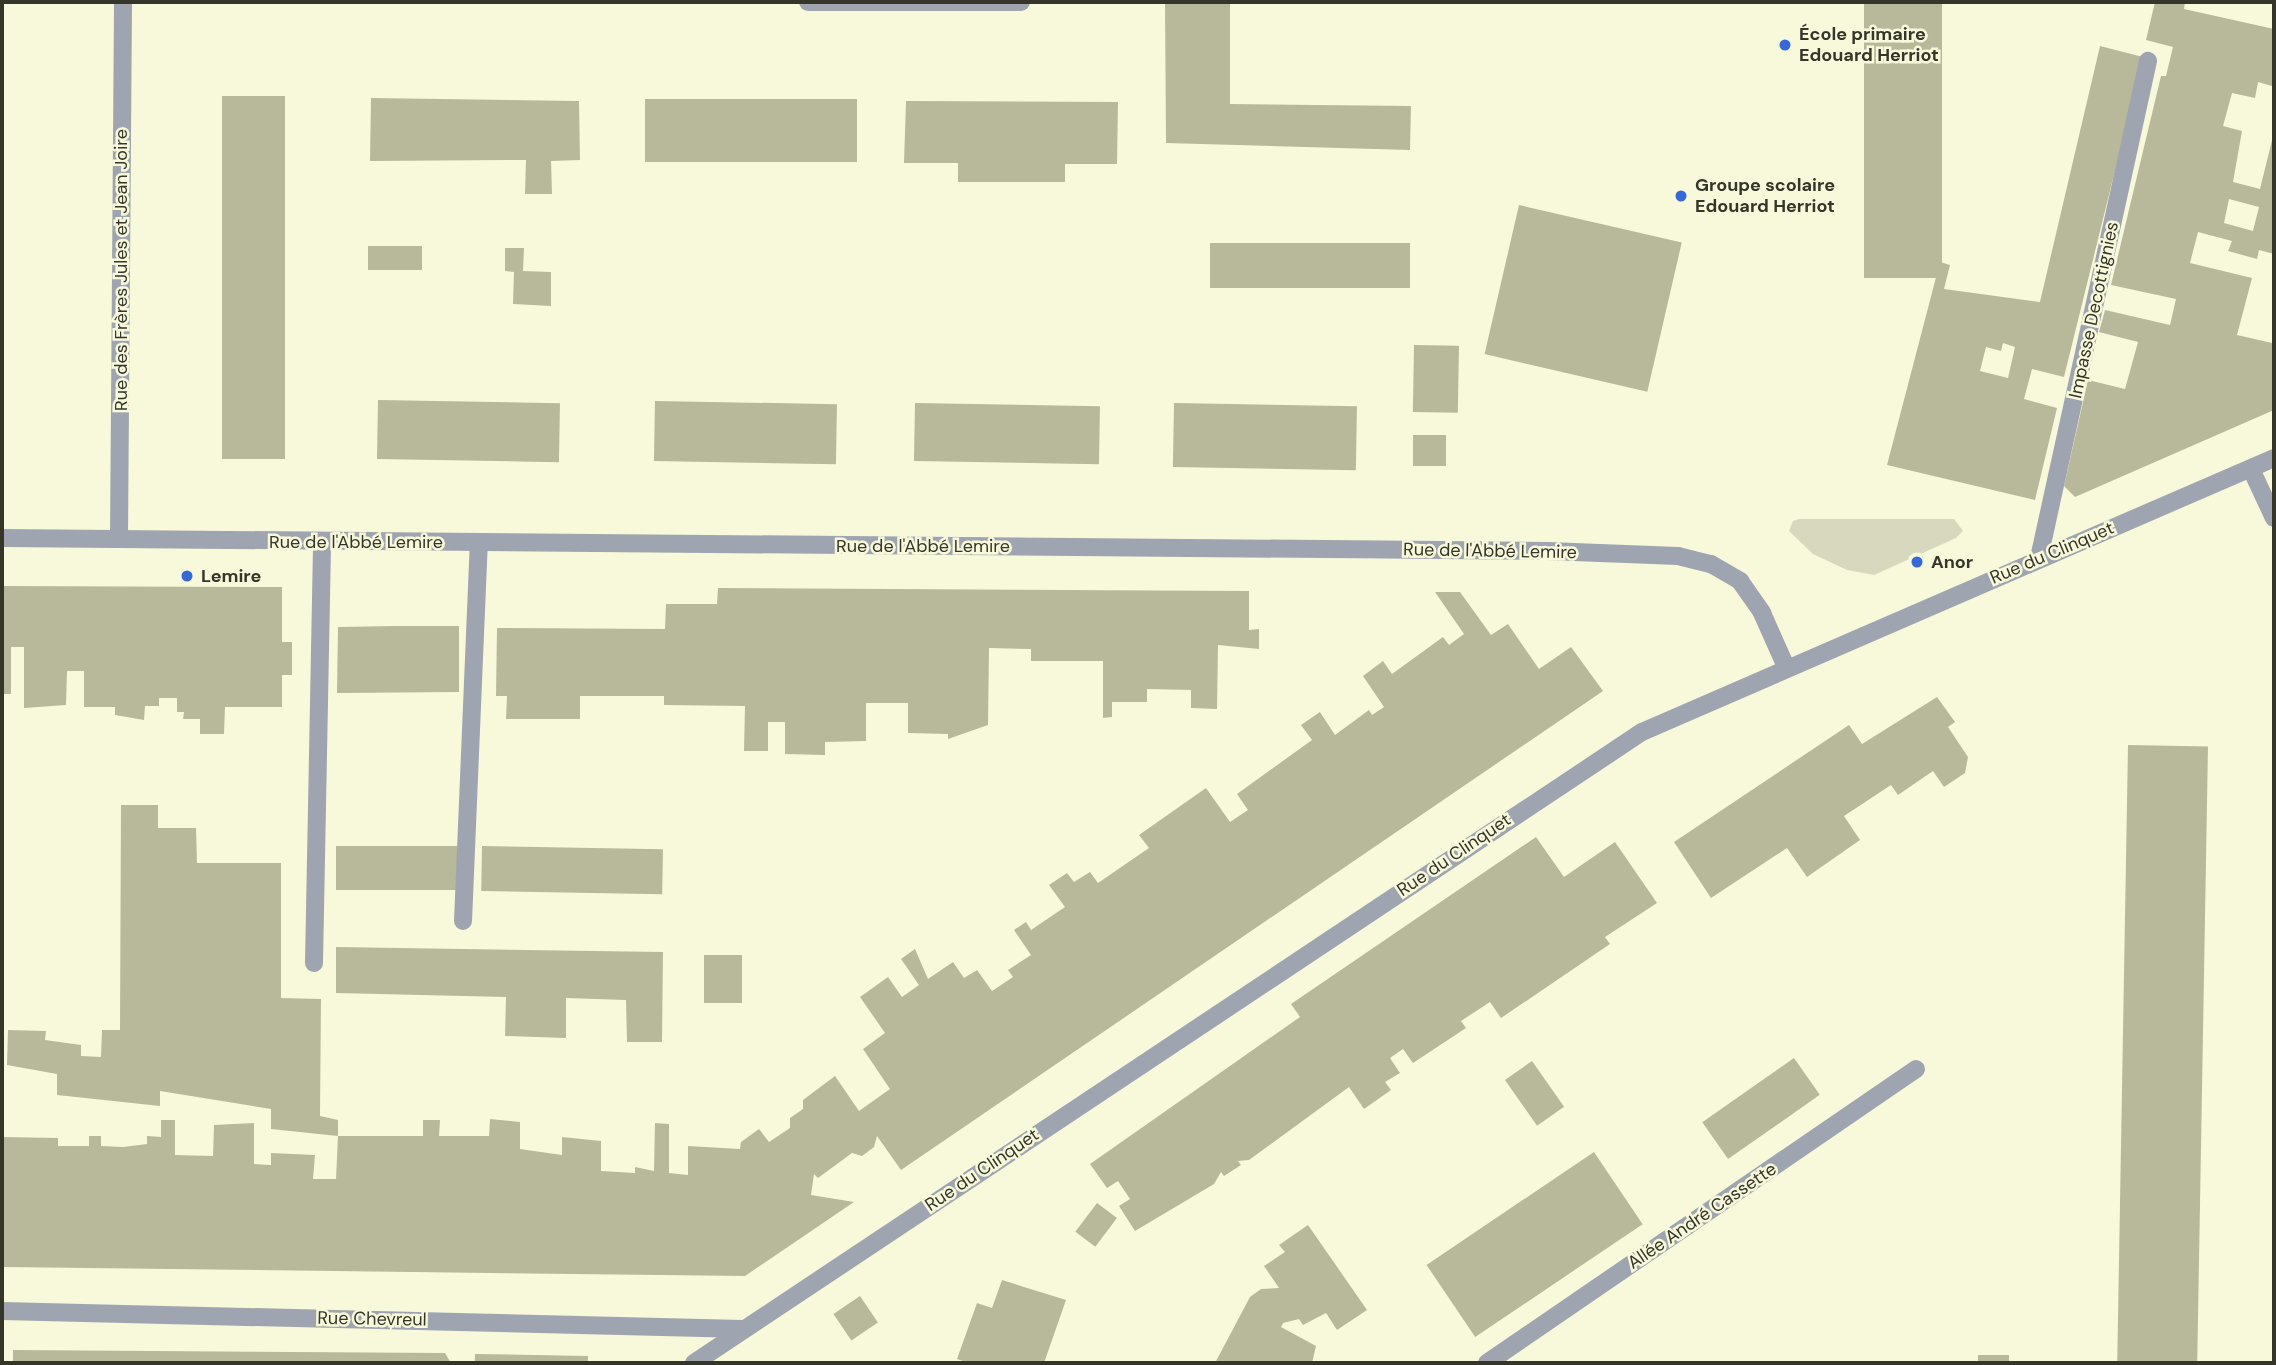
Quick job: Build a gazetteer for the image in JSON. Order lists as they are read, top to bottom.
{
  "streets": {
    "street": [
      "Rue des Frères Jules et Jean Joire",
      "Impasse Decottignies",
      "Rue de l'Abbé Lemire",
      "Rue du Clinquet",
      "Allée André Cassette",
      "Rue Chevreul"
    ]
  },
  "crossings": [
    ["Rue des Frères Jules et Jean Joire", "Rue de l'Abbé Lemire"],
    ["Impasse Decottignies", "Rue du Clinquet"],
    ["Rue de l'Abbé Lemire", "Rue du Clinquet"],
    ["Rue du Clinquet", "Rue Chevreul"]
  ],
  "places": [
    "École primaire Edouard Herriot",
    "Groupe scolaire Edouard Herriot",
    "Anor",
    "Lemire"
  ]
}
